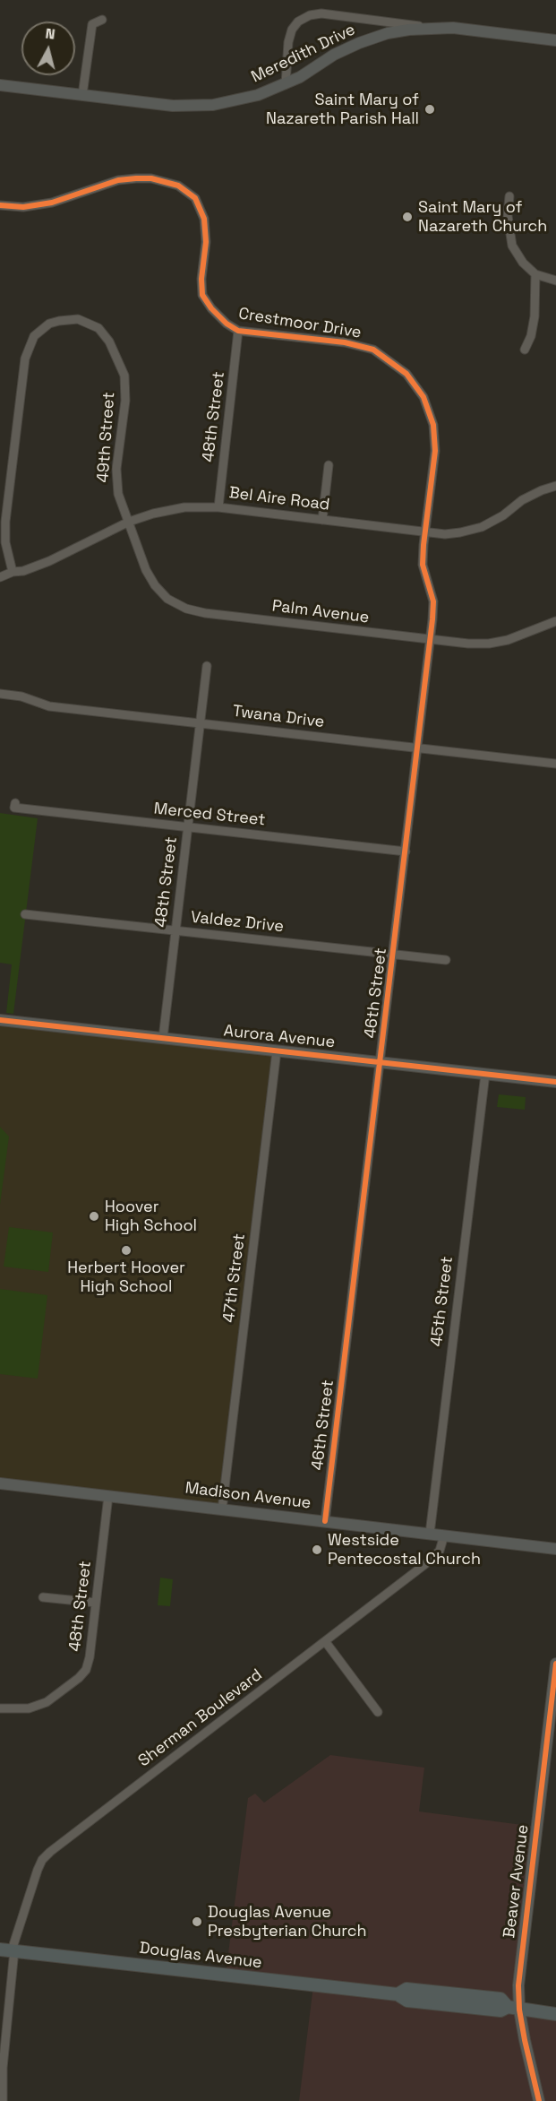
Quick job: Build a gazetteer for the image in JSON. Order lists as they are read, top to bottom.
{
  "streets": {
    "main road": ["Douglas Avenue"],
    "street": [
      "Meredith Drive",
      "Crestmoor Drive",
      "48th Street",
      "49th Street",
      "Bel Aire Road",
      "Palm Avenue",
      "Twana Drive",
      "Merced Street",
      "Valdez Drive",
      "46th Street",
      "Aurora Avenue",
      "47th Street",
      "45th Street",
      "Madison Avenue",
      "Sherman Boulevard",
      "Beaver Avenue"
    ]
  },
  "crossings": [
    ["Crestmoor Drive", "48th Street"],
    ["Crestmoor Drive", "Bel Aire Road"],
    ["Crestmoor Drive", "46th Street"],
    ["48th Street", "Bel Aire Road"],
    ["48th Street", "Twana Drive"],
    ["48th Street", "Merced Street"],
    ["48th Street", "Valdez Drive"],
    ["48th Street", "Aurora Avenue"],
    ["48th Street", "Madison Avenue"],
    ["49th Street", "Bel Aire Road"],
    ["49th Street", "Palm Avenue"],
    ["Bel Aire Road", "Palm Avenue"],
    ["Bel Aire Road", "46th Street"],
    ["Palm Avenue", "46th Street"],
    ["Twana Drive", "46th Street"],
    ["Merced Street", "46th Street"],
    ["Valdez Drive", "46th Street"],
    ["46th Street", "Aurora Avenue"],
    ["46th Street", "Madison Avenue"],
    ["Aurora Avenue", "47th Street"],
    ["Aurora Avenue", "45th Street"],
    ["47th Street", "Madison Avenue"],
    ["45th Street", "Madison Avenue"],
    ["Madison Avenue", "Sherman Boulevard"],
    ["Sherman Boulevard", "Douglas Avenue"],
    ["Beaver Avenue", "Douglas Avenue"]
  ],
  "places": [
    "Saint Mary of Nazareth Parish Hall",
    "Saint Mary of Nazareth Church",
    "Hoover High School",
    "Herbert Hoover High School",
    "Westside Pentecostal Church",
    "Douglas Avenue Presbyterian Church"
  ],
  "north": "top"
}
